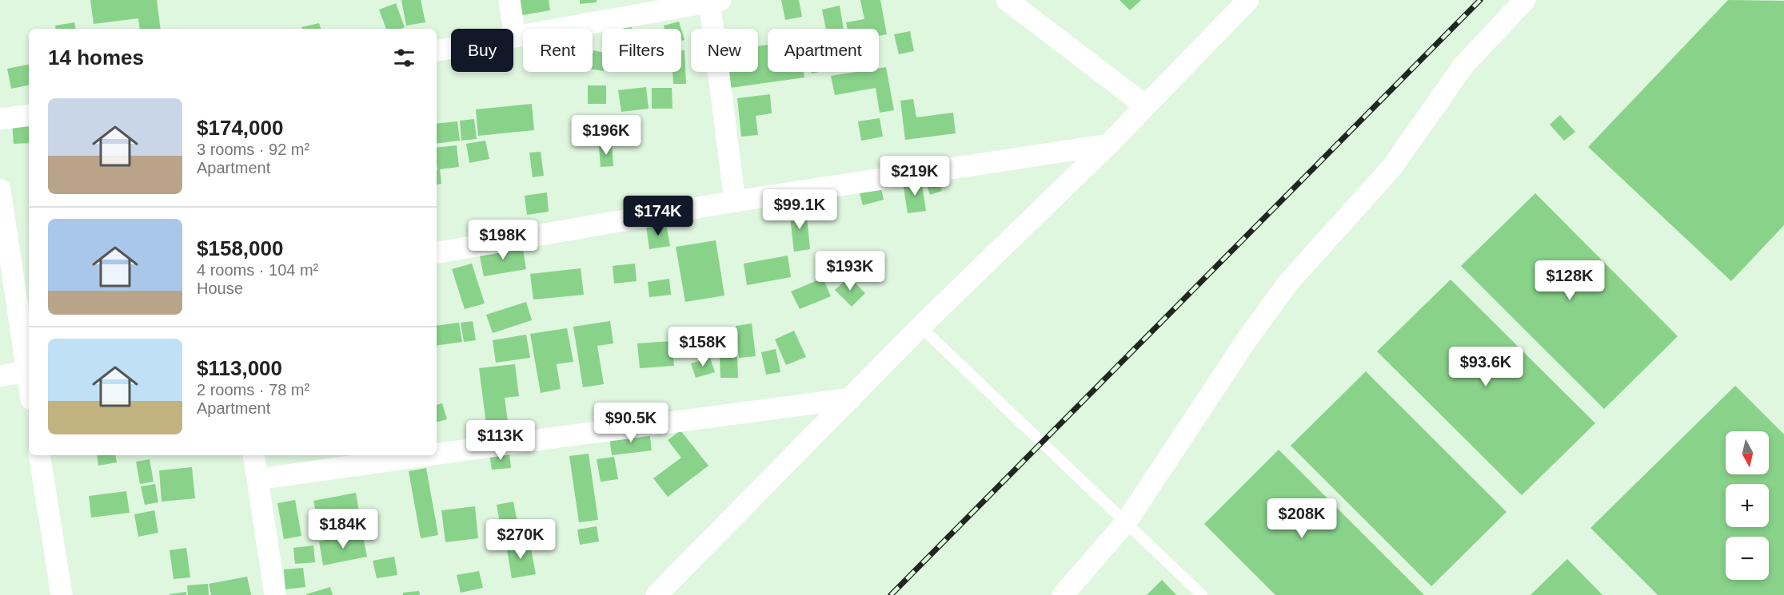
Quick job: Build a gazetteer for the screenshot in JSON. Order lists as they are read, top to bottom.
{
  "north": "bottom",
  "page": {
    "chip": [
      "Buy",
      "Rent",
      "Filters",
      "New",
      "Apartment"
    ],
    "heading": "14 homes",
    "list": [
      {
        "name": "$174,000",
        "note": "3 rooms · 92 m² · Apartment"
      },
      {
        "name": "$158,000",
        "note": "4 rooms · 104 m² · House"
      },
      {
        "name": "$113,000",
        "note": "2 rooms · 78 m² · Apartment"
      }
    ],
    "price": [
      "$196K",
      "$219K",
      "$99.1K",
      "$174K",
      "$198K",
      "$193K",
      "$128K",
      "$158K",
      "$93.6K",
      "$90.5K",
      "$113K",
      "$208K",
      "$184K",
      "$270K"
    ],
    "map_buttons": ["+", "−"]
  }
}
